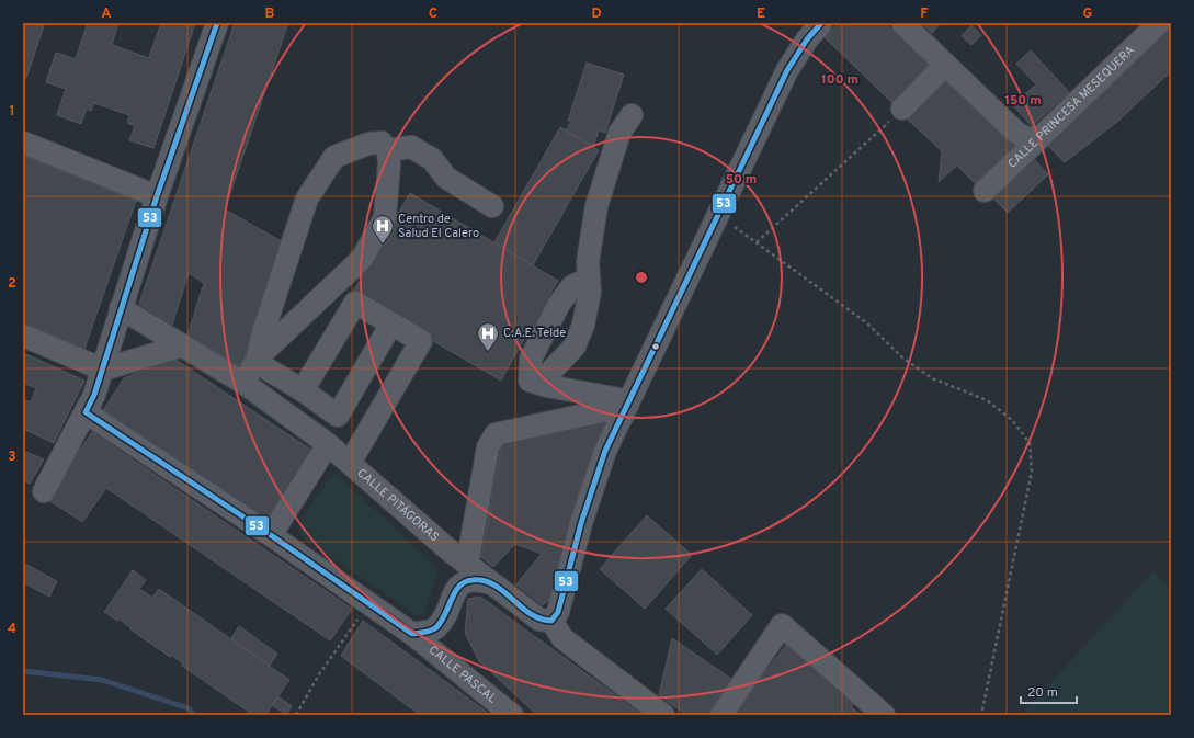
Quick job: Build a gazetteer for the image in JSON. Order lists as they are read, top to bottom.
{
  "streets": {
    "street": ["CALLE PRINCESA MESEQUERA", "CALLE PITÁGORAS", "CALLE PASCAL"]
  },
  "places": {
    "hospital": ["Centro de Salud El Calero", "C.A.E. Telde"]
  },
  "lines": ["transit line 53"],
  "scale_bar": "20 m",
  "grid": {
    "columns": [
      "A",
      "B",
      "C",
      "D",
      "E",
      "F",
      "G"
    ],
    "rows": [
      "1",
      "2",
      "3",
      "4"
    ]
  },
  "rings": ["100 m", "150 m", "50 m"]
}
